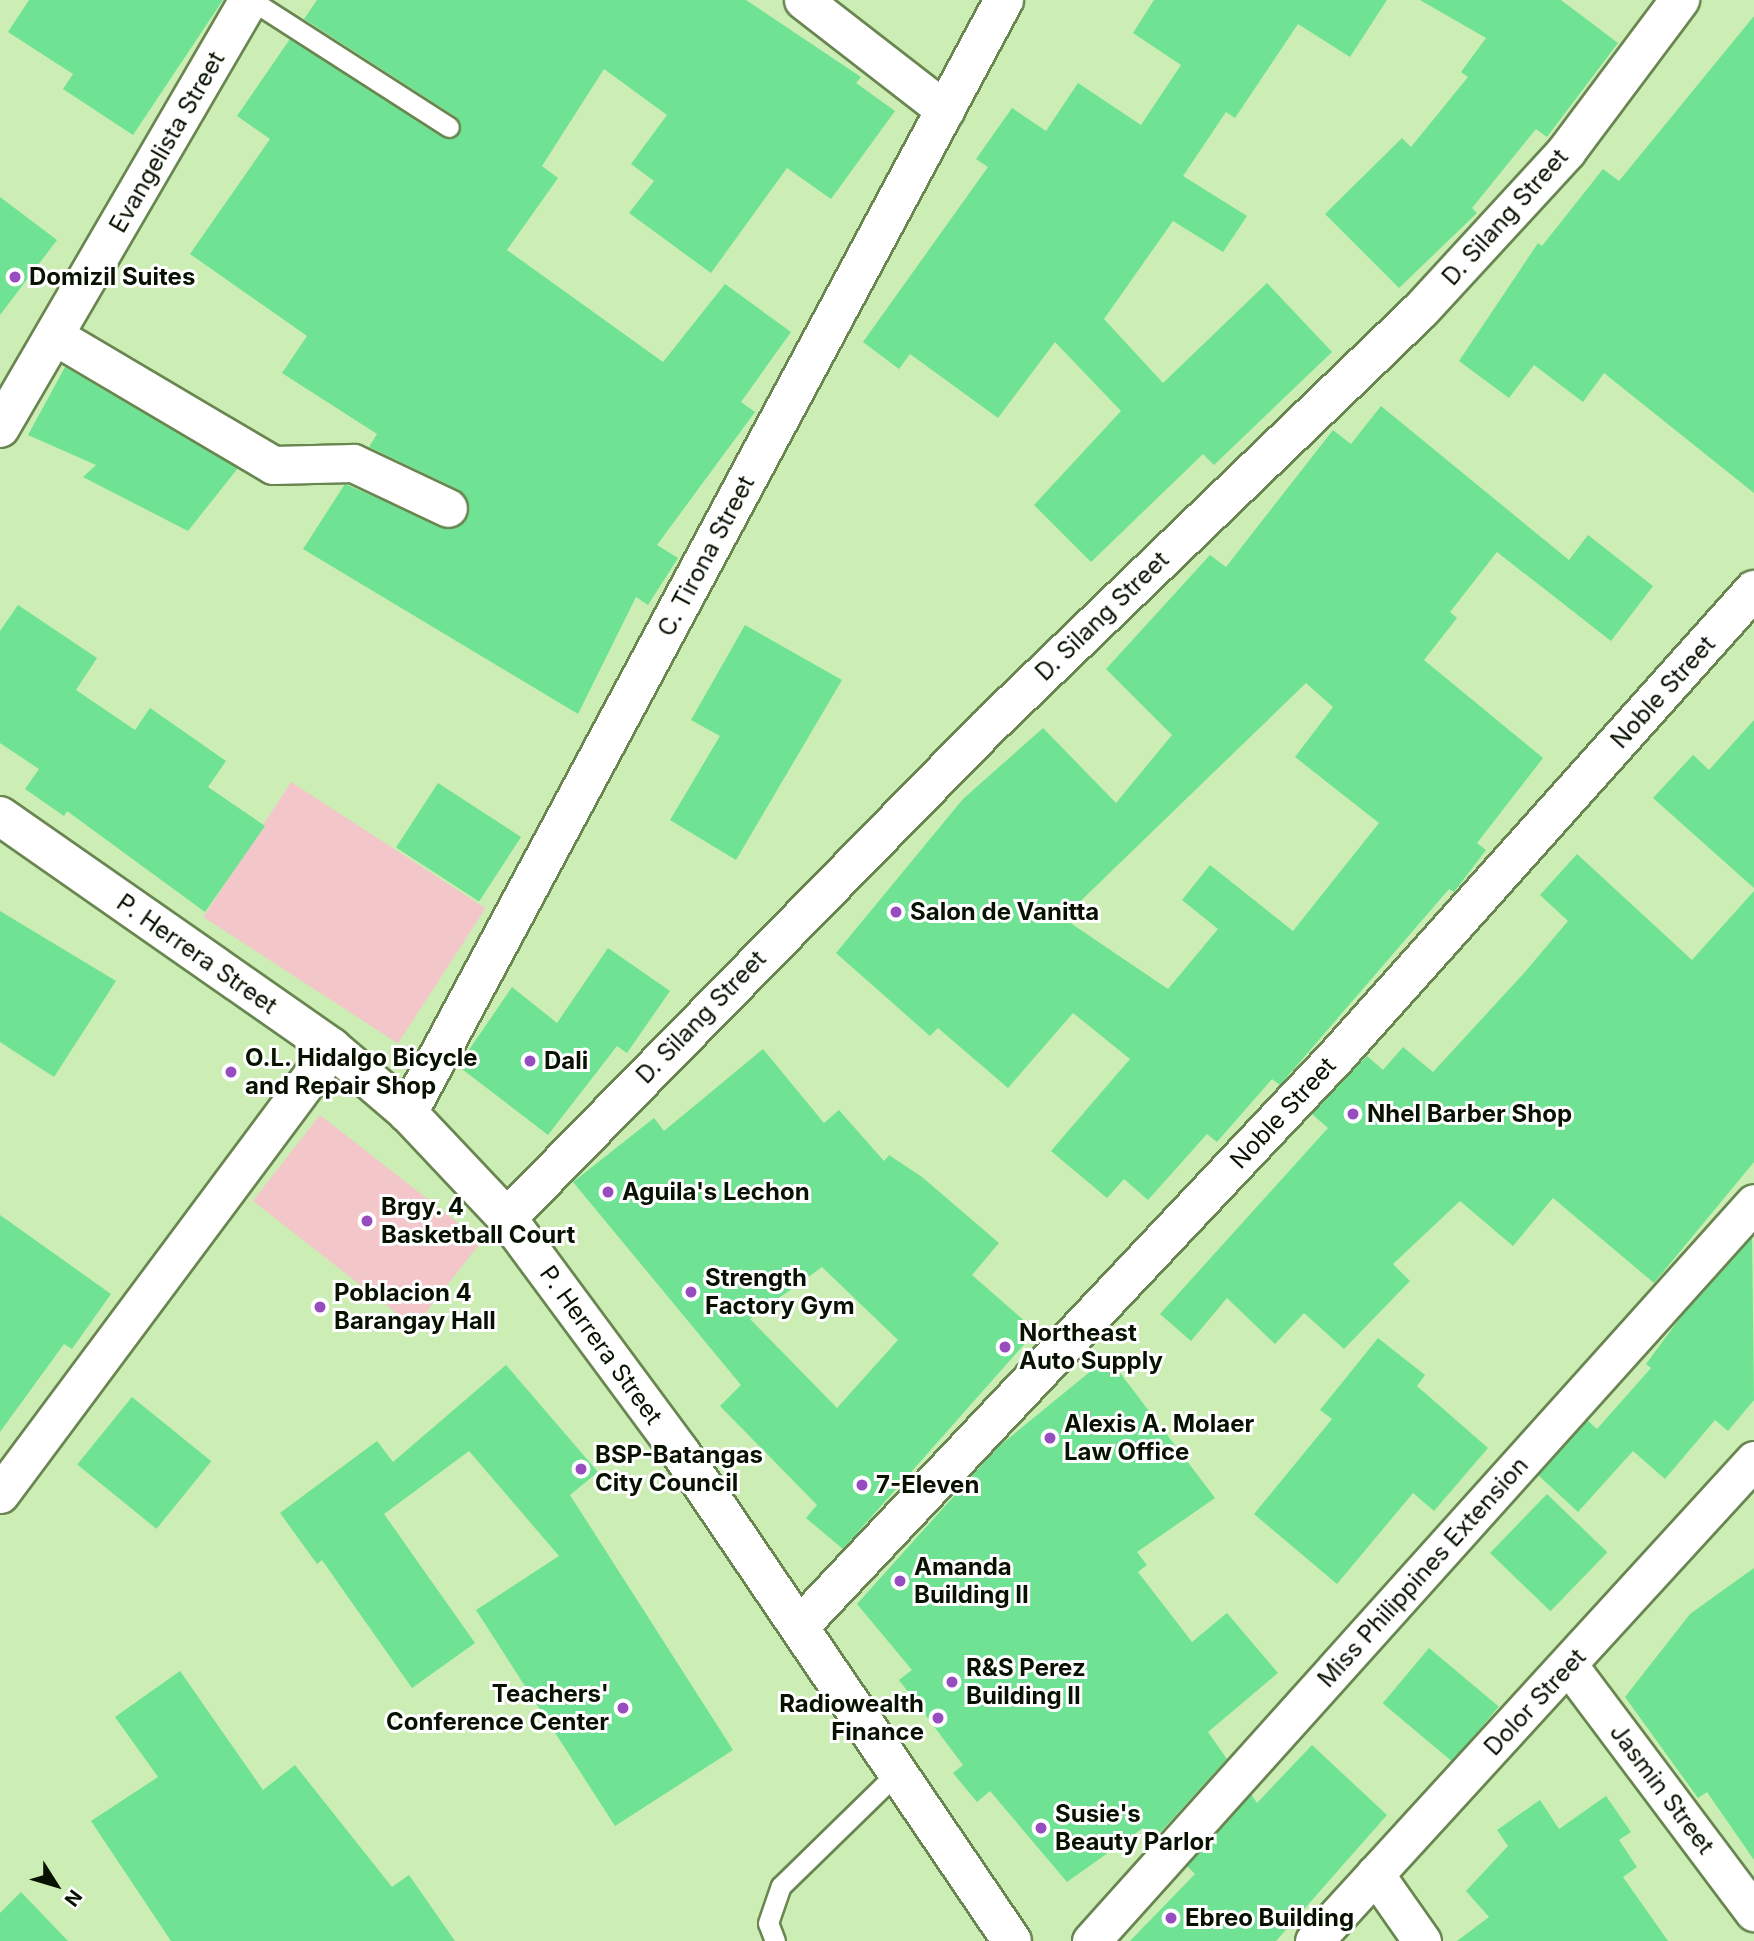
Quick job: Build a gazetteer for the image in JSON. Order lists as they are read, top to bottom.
{
  "streets": {
    "main road": [
      "Evangelista Street",
      "D. Silang Street",
      "C. Tirona Street",
      "Noble Street",
      "P. Herrera Street"
    ],
    "street": ["Miss Philippines Extension", "Dolor Street", "Jasmin Street"]
  },
  "crossings": [
    ["D. Silang Street", "P. Herrera Street"],
    ["C. Tirona Street", "P. Herrera Street"],
    ["Noble Street", "P. Herrera Street"],
    ["Dolor Street", "Jasmin Street"]
  ],
  "places": [
    "Domizil Suites",
    "Salon de Vanitta",
    "Dali",
    "O.L. Hidalgo Bicycle and Repair Shop",
    "Nhel Barber Shop",
    "Aguila's Lechon",
    "Brgy. 4 Basketball Court",
    "Strength Factory Gym",
    "Poblacion 4 Barangay Hall",
    "Northeast Auto Supply",
    "Alexis A. Molaer Law Office",
    "BSP-Batangas City Council",
    "7-Eleven",
    "Amanda Building II",
    "R&S Perez Building II",
    "Teachers' Conference Center",
    "Radiowealth Finance",
    "Susie's Beauty Parlor",
    "Ebreo Building"
  ],
  "north": "bottom right"
}
